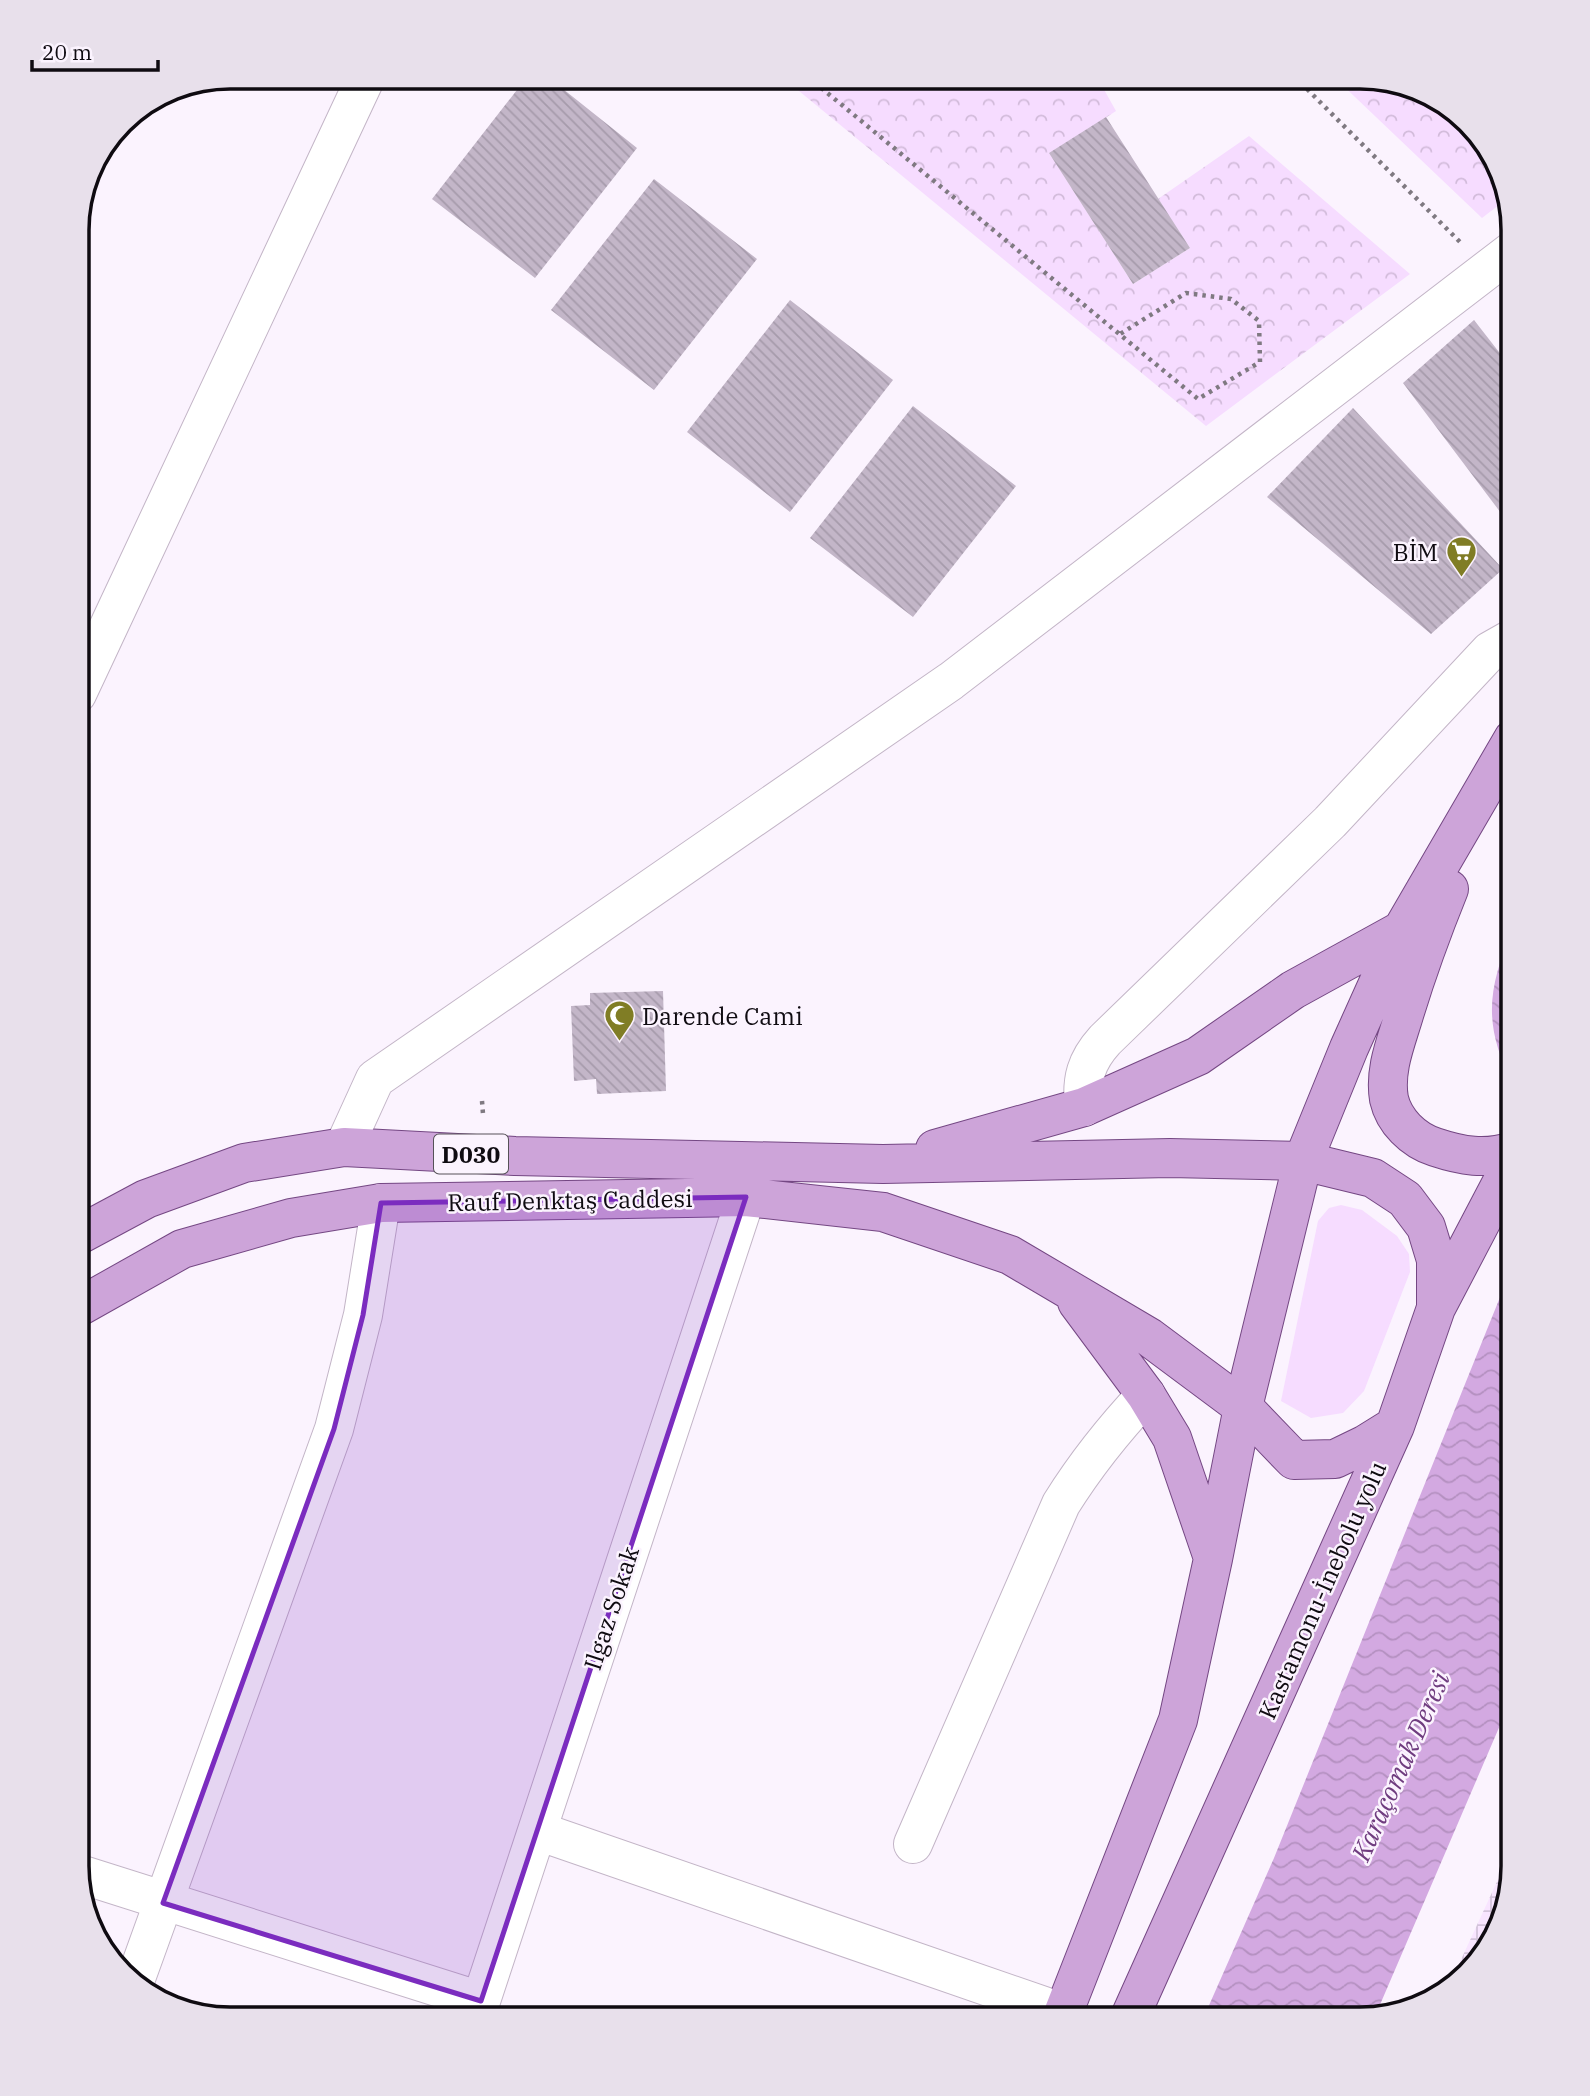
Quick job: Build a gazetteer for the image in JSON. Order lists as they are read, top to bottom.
{
  "streets": {
    "main road": ["D030", "Rauf Denktaş Caddesi", "Kastamonu-İnebolu yolu"],
    "street": ["Ilgaz Sokak"]
  },
  "crossings": [
    ["Rauf Denktaş Caddesi", "Kastamonu-İnebolu yolu"],
    ["Rauf Denktaş Caddesi", "Ilgaz Sokak"]
  ],
  "water": ["Karaçomak Deresi"],
  "places": {
    "supermarket": ["BİM"],
    "mosque": ["Darende Cami"]
  },
  "scale_bar": "20 m"
}
